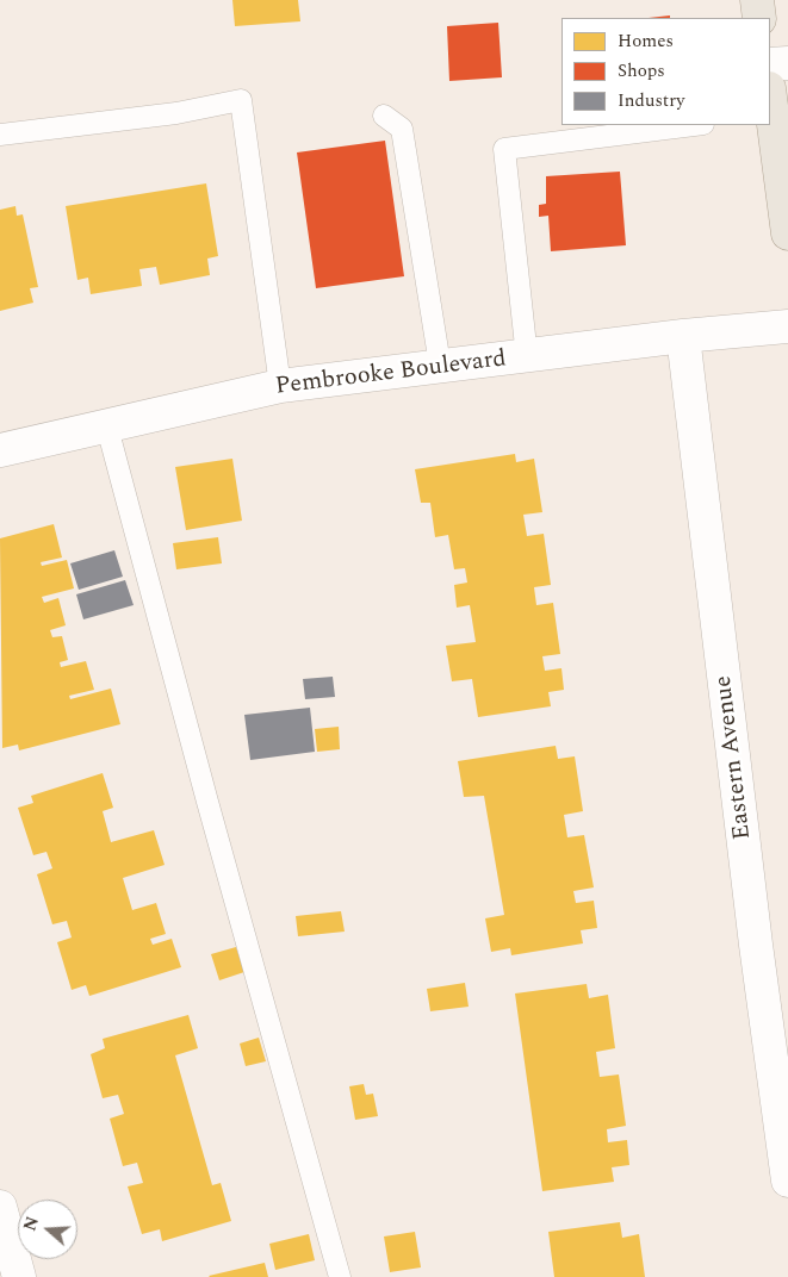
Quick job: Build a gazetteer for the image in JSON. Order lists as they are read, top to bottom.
{
  "streets": {
    "street": ["Pembrooke Boulevard", "Eastern Avenue"]
  },
  "crossings": [
    ["Pembrooke Boulevard", "Eastern Avenue"]
  ],
  "legend": ["Homes", "Shops", "Industry"],
  "north": "left"
}
